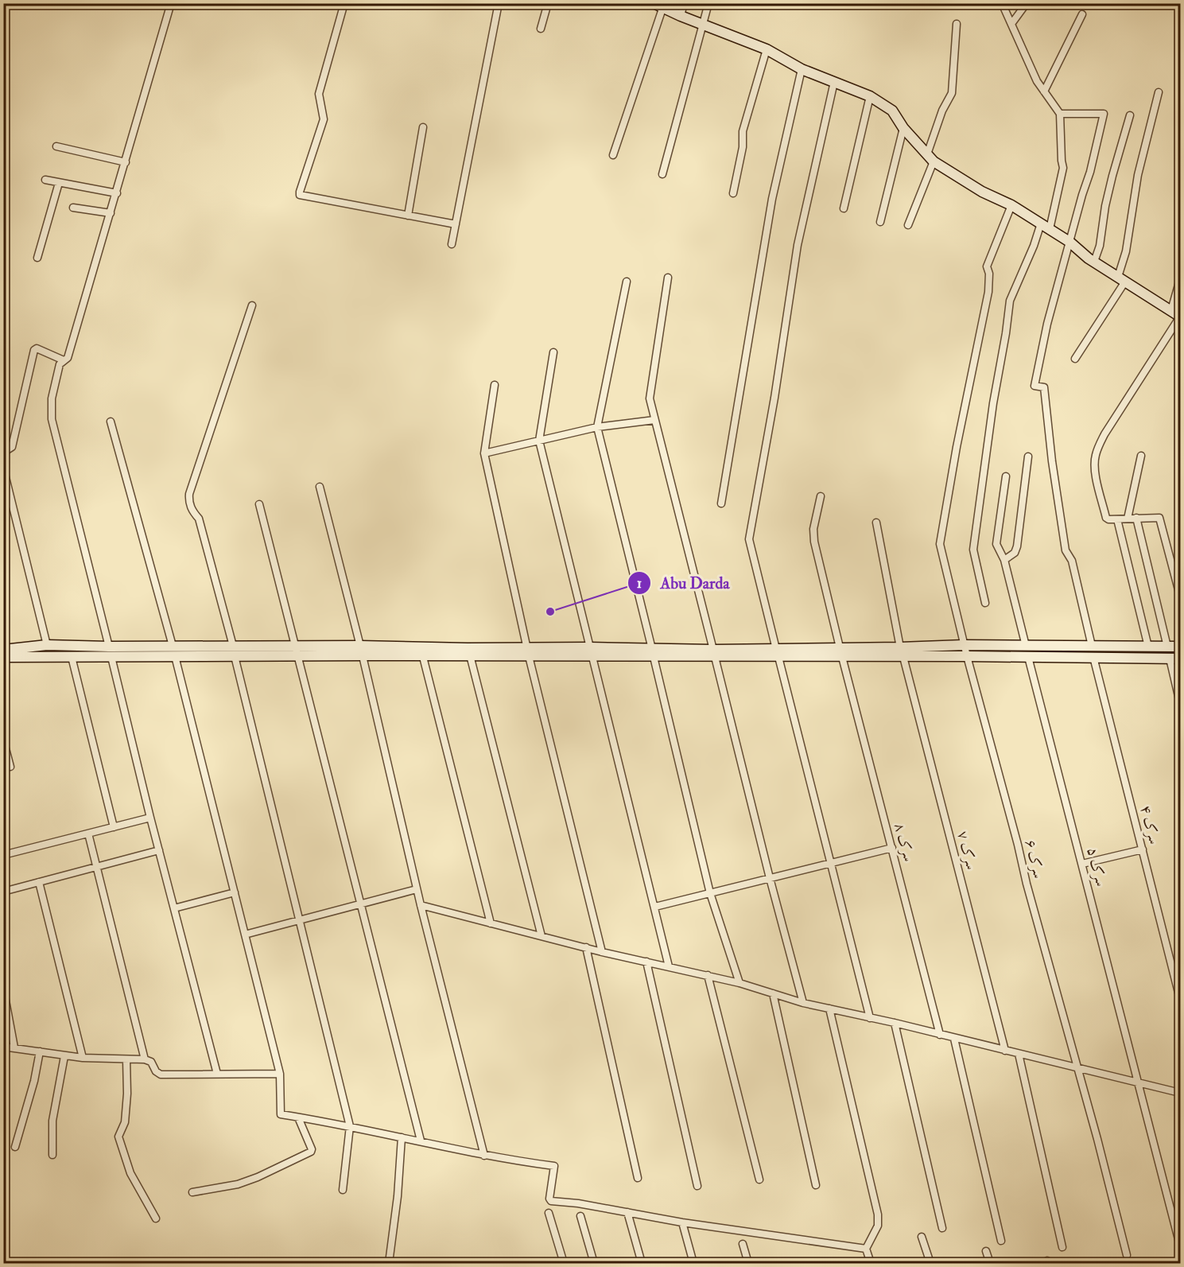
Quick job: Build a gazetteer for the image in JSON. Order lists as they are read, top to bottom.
{
  "streets": {
    "street": [
      "سرک ۴",
      "سرک ۸",
      "سرک ۷",
      "سرک ۶",
      "سرک ۵"
    ]
  },
  "places": ["Abu Darda"]
}
